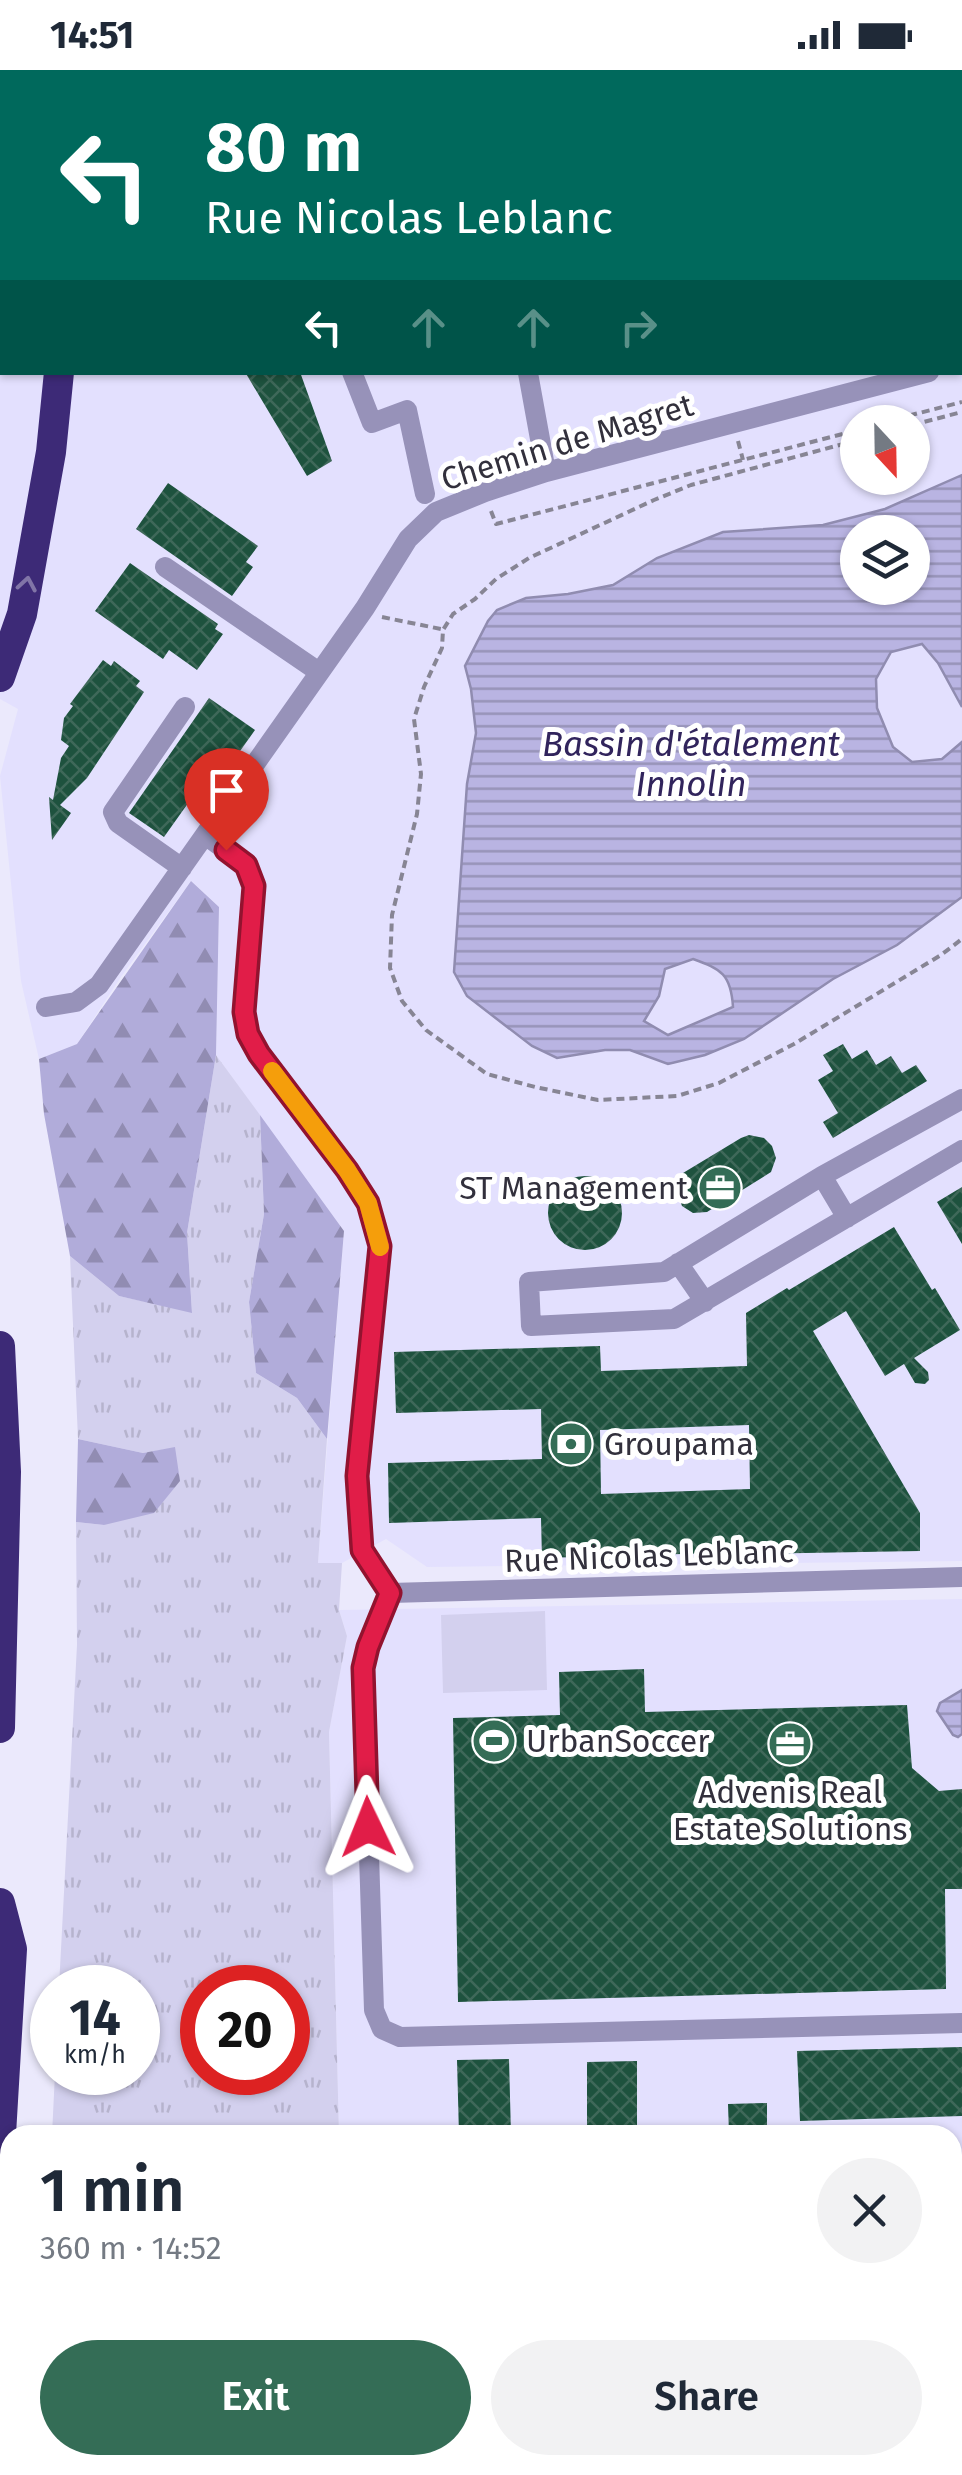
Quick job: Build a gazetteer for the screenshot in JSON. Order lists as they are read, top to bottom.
{
  "streets": {
    "street": ["Chemin de Magret", "Rue Nicolas Leblanc"]
  },
  "water": ["Bassin d'étalement Innolin"],
  "places": {
    "office": ["ST Management", "Advenis Real Estate Solutions"],
    "bank": ["Groupama"],
    "sports": ["UrbanSoccer"]
  },
  "north": "bottom",
  "page": {
    "status": "14:51",
    "turn": ["80 m", "Rue Nicolas Leblanc"],
    "speed": "14 km/h",
    "limit": "20",
    "heading": ["1 min", "360 m · 14:52"],
    "buttons": ["Exit", "Share"]
  }
}
